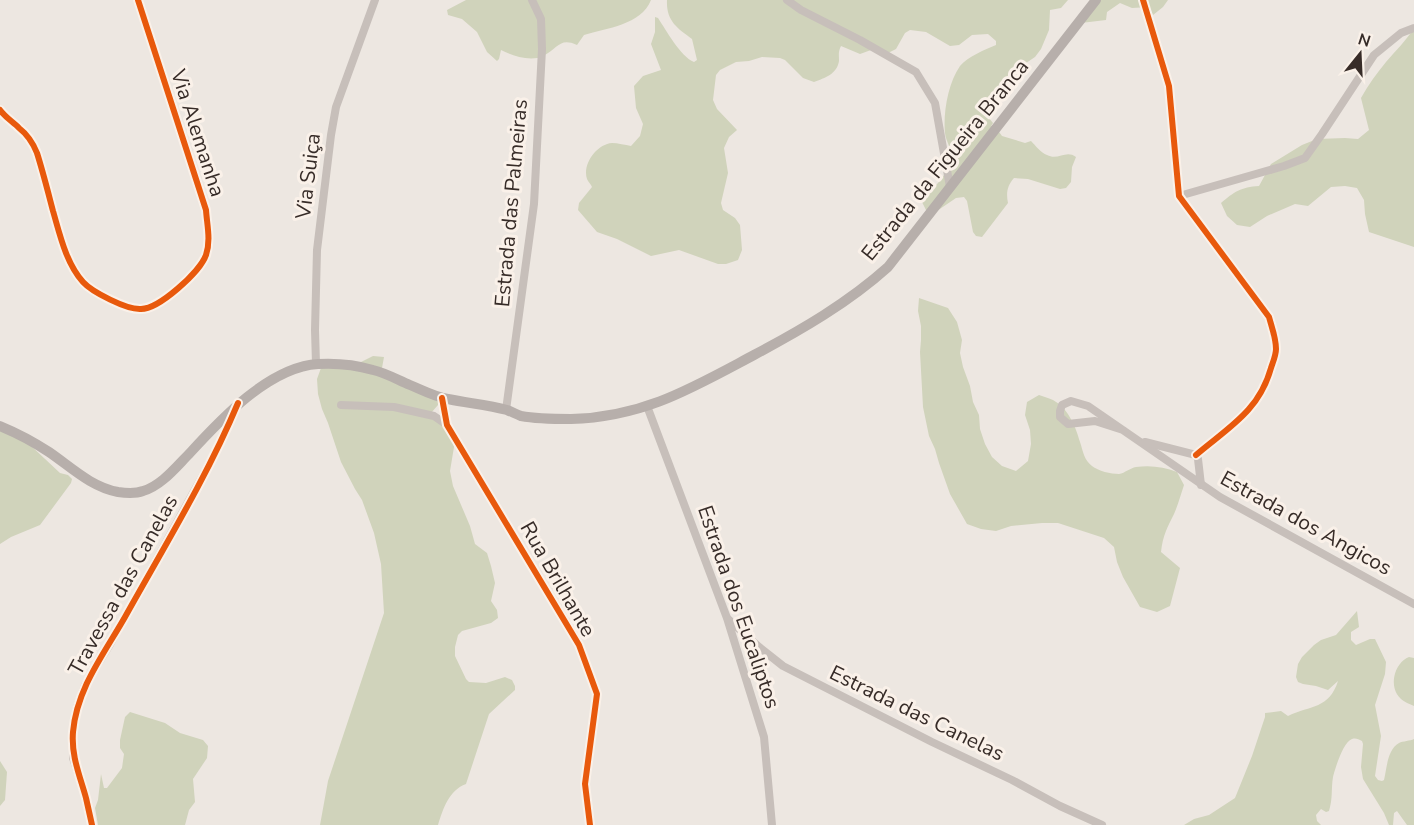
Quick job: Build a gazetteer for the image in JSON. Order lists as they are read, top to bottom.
{
  "streets": {
    "main road": ["Estrada da Figueira Branca"],
    "street": [
      "Via Alemanha",
      "Via Suiça",
      "Estrada das Palmeiras",
      "Estrada dos Angicos",
      "Rua Brilhante",
      "Travessa das Canelas",
      "Estrada dos Eucaliptos",
      "Estrada das Canelas"
    ]
  },
  "crossings": [
    ["Estrada da Figueira Branca", "Via Suiça"],
    ["Estrada da Figueira Branca", "Estrada das Palmeiras"],
    ["Estrada da Figueira Branca", "Rua Brilhante"],
    ["Estrada da Figueira Branca", "Travessa das Canelas"],
    ["Estrada da Figueira Branca", "Estrada dos Eucaliptos"],
    ["Estrada dos Eucaliptos", "Estrada das Canelas"]
  ],
  "north": "top"
}
